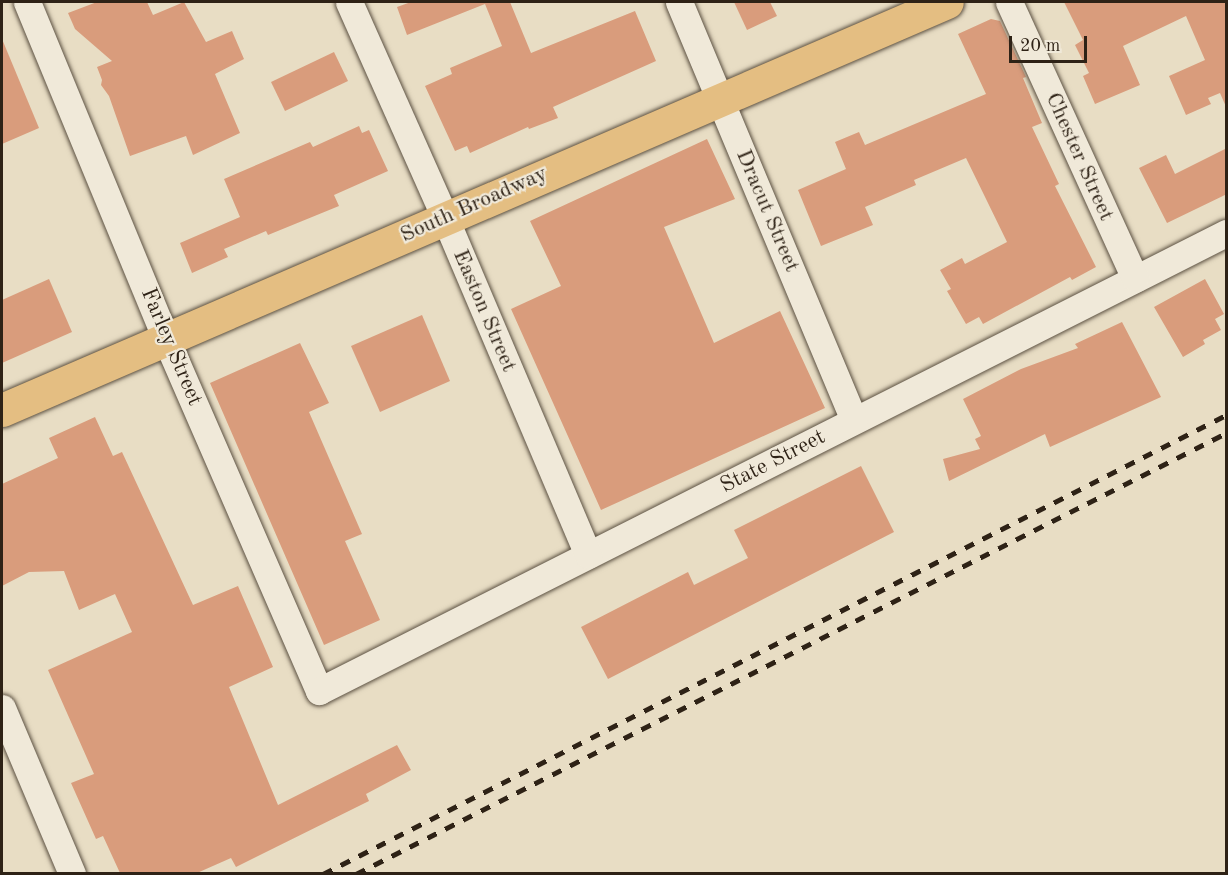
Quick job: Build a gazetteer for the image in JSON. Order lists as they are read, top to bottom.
{
  "streets": {
    "main road": ["South Broadway"],
    "street": [
      "Chester Street",
      "Dracut Street",
      "Easton Street",
      "Farley Street",
      "State Street"
    ]
  },
  "crossings": [
    ["Chester Street", "State Street"],
    ["South Broadway", "Dracut Street"],
    ["South Broadway", "Easton Street"],
    ["South Broadway", "Farley Street"],
    ["Dracut Street", "State Street"],
    ["Easton Street", "State Street"],
    ["Farley Street", "State Street"]
  ],
  "scale_bar": "20 m"
}
